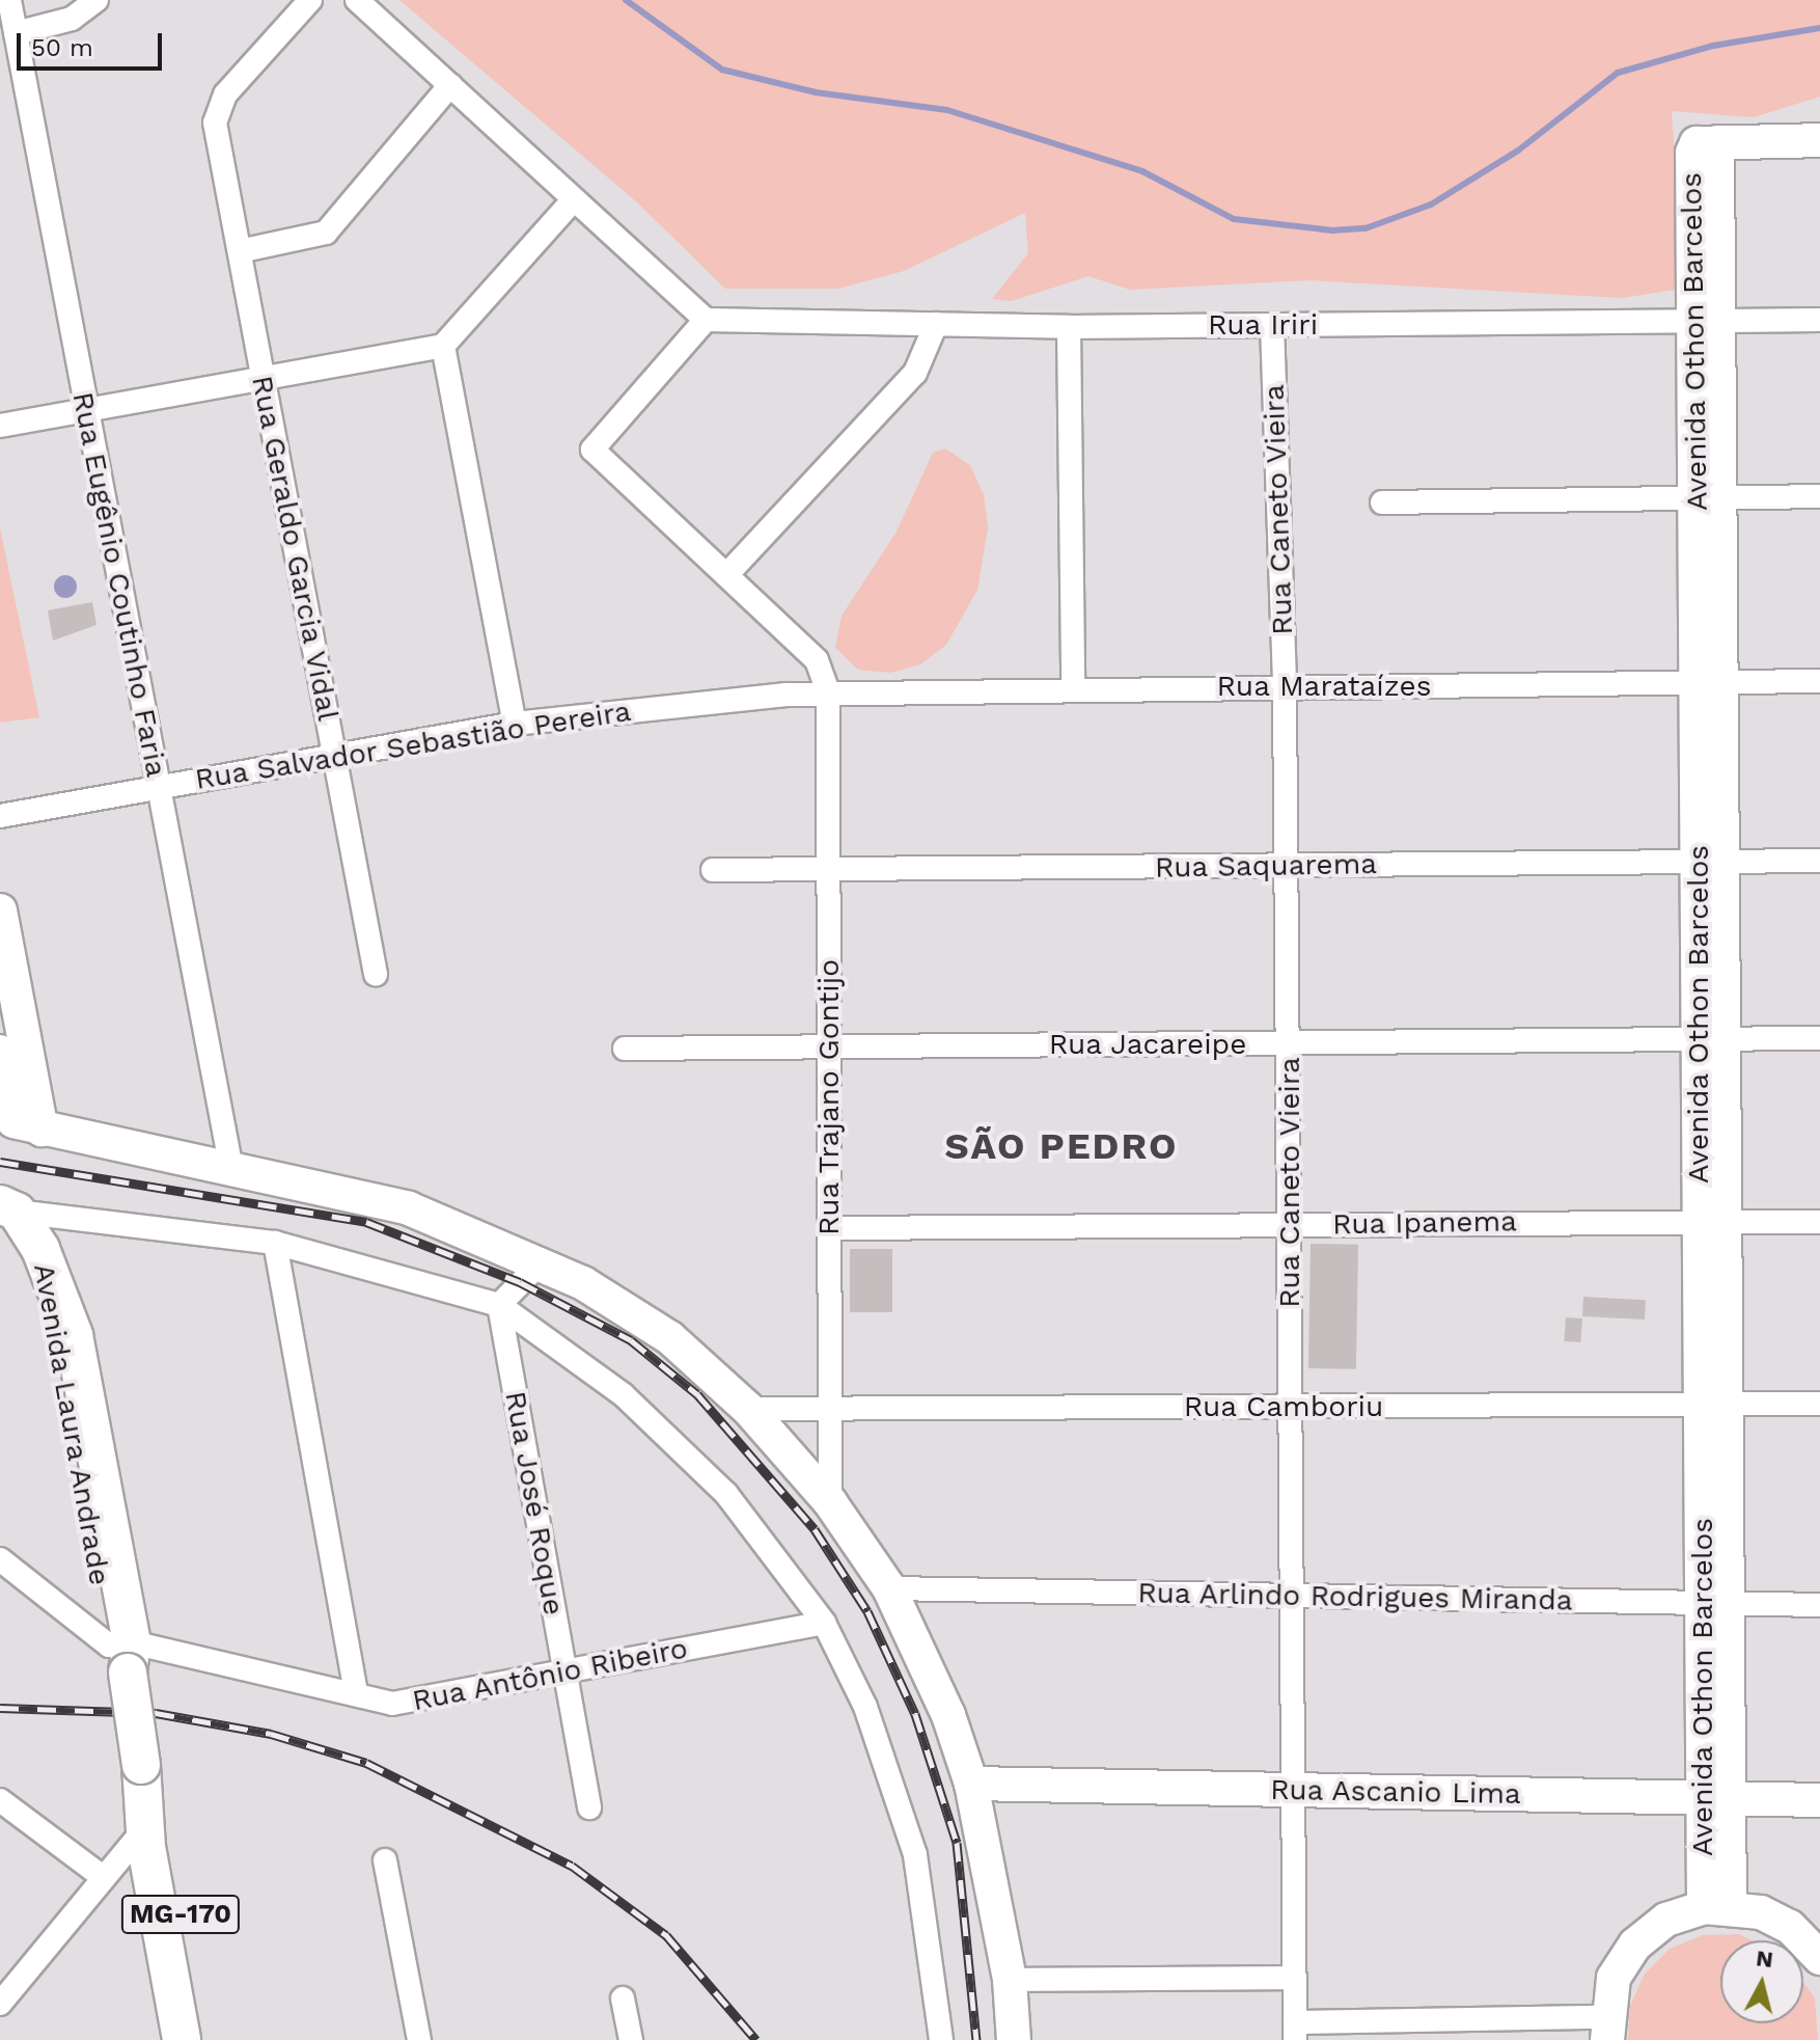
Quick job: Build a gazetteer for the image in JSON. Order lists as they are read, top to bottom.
{
  "streets": {
    "main road": ["Avenida Laura Andrade", "MG-170"],
    "street": [
      "Rua Iriri",
      "Avenida Othon Barcelos",
      "Rua Caneto Vieira",
      "Rua Geraldo Garcia Vidal",
      "Rua Eugênio Coutinho Faria",
      "Rua Marataízes",
      "Rua Salvador Sebastião Pereira",
      "Rua Saquarema",
      "Rua Jacareipe",
      "Rua Trajano Gontijo",
      "Rua Ipanema",
      "Rua Camboriu",
      "Rua José Roque",
      "Rua Arlindo Rodrigues Miranda",
      "Rua Antônio Ribeiro",
      "Rua Ascanio Lima"
    ]
  },
  "crossings": [
    ["Rua Iriri", "Avenida Othon Barcelos"],
    ["Rua Iriri", "Rua Caneto Vieira"],
    ["Avenida Othon Barcelos", "Rua Marataízes"],
    ["Avenida Othon Barcelos", "Rua Saquarema"],
    ["Avenida Othon Barcelos", "Rua Jacareipe"],
    ["Avenida Othon Barcelos", "Rua Ipanema"],
    ["Avenida Othon Barcelos", "Rua Camboriu"],
    ["Avenida Othon Barcelos", "Rua Arlindo Rodrigues Miranda"],
    ["Avenida Othon Barcelos", "Rua Ascanio Lima"],
    ["Rua Caneto Vieira", "Rua Marataízes"],
    ["Rua Caneto Vieira", "Rua Saquarema"],
    ["Rua Caneto Vieira", "Rua Jacareipe"],
    ["Rua Caneto Vieira", "Rua Ipanema"],
    ["Rua Caneto Vieira", "Rua Camboriu"],
    ["Rua Caneto Vieira", "Rua Arlindo Rodrigues Miranda"],
    ["Rua Caneto Vieira", "Rua Ascanio Lima"],
    ["Rua Geraldo Garcia Vidal", "Rua Salvador Sebastião Pereira"],
    ["Rua Eugênio Coutinho Faria", "Rua Salvador Sebastião Pereira"],
    ["Rua Marataízes", "Rua Salvador Sebastião Pereira"],
    ["Rua Marataízes", "Rua Trajano Gontijo"],
    ["Rua Salvador Sebastião Pereira", "Rua Trajano Gontijo"],
    ["Rua Saquarema", "Rua Trajano Gontijo"],
    ["Rua Jacareipe", "Rua Trajano Gontijo"],
    ["Rua Trajano Gontijo", "Rua Ipanema"],
    ["Rua Trajano Gontijo", "Rua Camboriu"],
    ["Avenida Laura Andrade", "Rua Antônio Ribeiro"],
    ["Avenida Laura Andrade", "MG-170"],
    ["Rua José Roque", "Rua Antônio Ribeiro"]
  ],
  "districts": ["SÃO PEDRO"],
  "scale_bar": "50 m",
  "north": "top"
}
